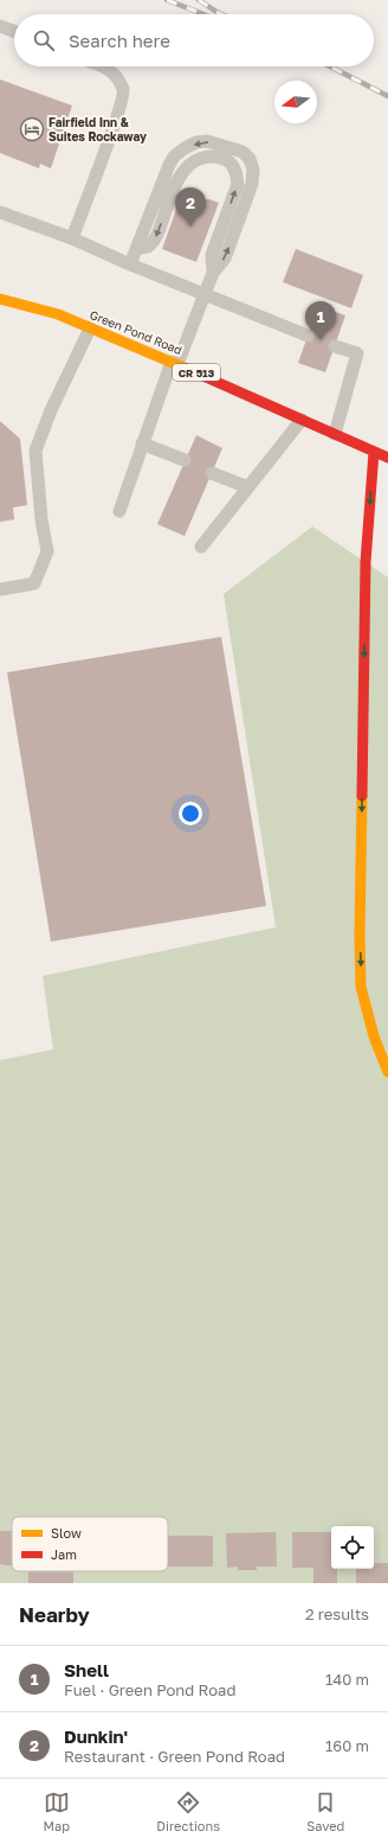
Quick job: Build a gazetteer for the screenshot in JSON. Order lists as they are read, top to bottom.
{
  "streets": {
    "main road": ["Green Pond Road", "CR 513"]
  },
  "places": {
    "hotel": ["Fairfield Inn & Suites Rockaway"]
  },
  "legend": ["Slow", "Jam"],
  "north": "left",
  "page": {
    "search": "Search here",
    "pins": ["2", "1"],
    "heading": ["Nearby", "2 results"],
    "list": [
      {
        "mark": "1",
        "name": "Shell",
        "note": "Fuel · Green Pond Road",
        "value": "140 m"
      },
      {
        "mark": "2",
        "name": "Dunkin'",
        "note": "Restaurant · Green Pond Road",
        "value": "160 m"
      }
    ],
    "nav": ["Map", "Directions", "Saved"]
  }
}
